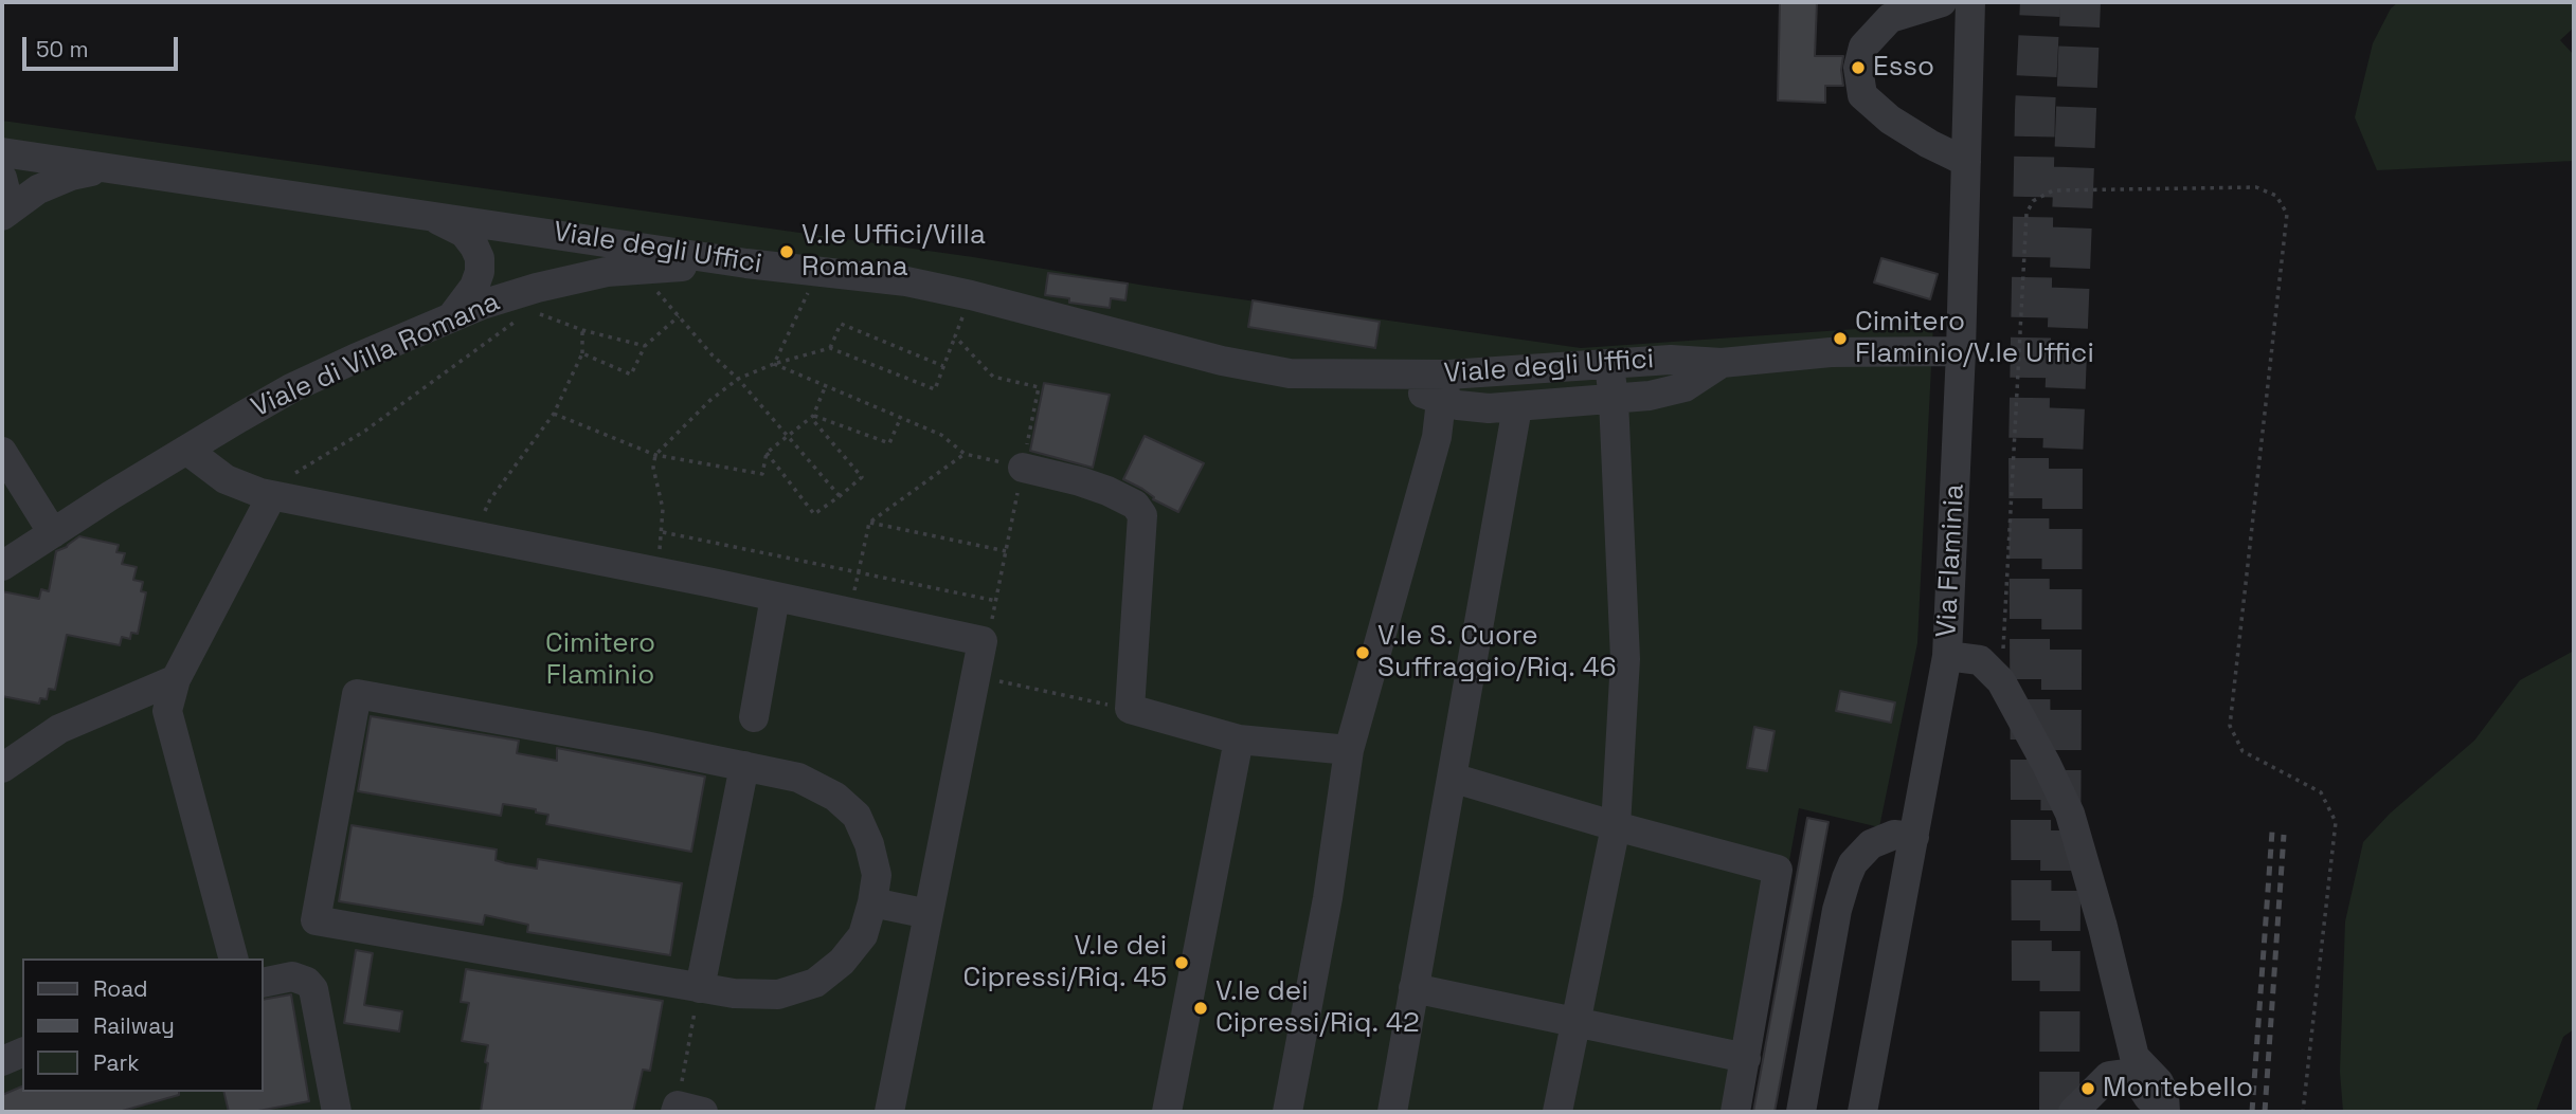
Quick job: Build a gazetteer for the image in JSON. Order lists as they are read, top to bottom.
{
  "streets": {
    "street": ["Viale degli Uffici", "Viale di Villa Romana", "Via Flaminia"]
  },
  "crossings": [
    ["Viale degli Uffici", "Viale di Villa Romana"],
    ["Viale degli Uffici", "Via Flaminia"]
  ],
  "parks": ["Cimitero Flaminio"],
  "places": [
    "Esso",
    "V.le Uffici/Villa Romana",
    "Cimitero Flaminio/V.le Uffici",
    "V.le S. Cuore Suffraggio/Riq. 46",
    "V.le dei Cipressi/Riq. 45",
    "V.le dei Cipressi/Riq. 42",
    "Montebello"
  ],
  "legend": ["Road", "Railway", "Park"],
  "scale_bar": "50 m"
}
